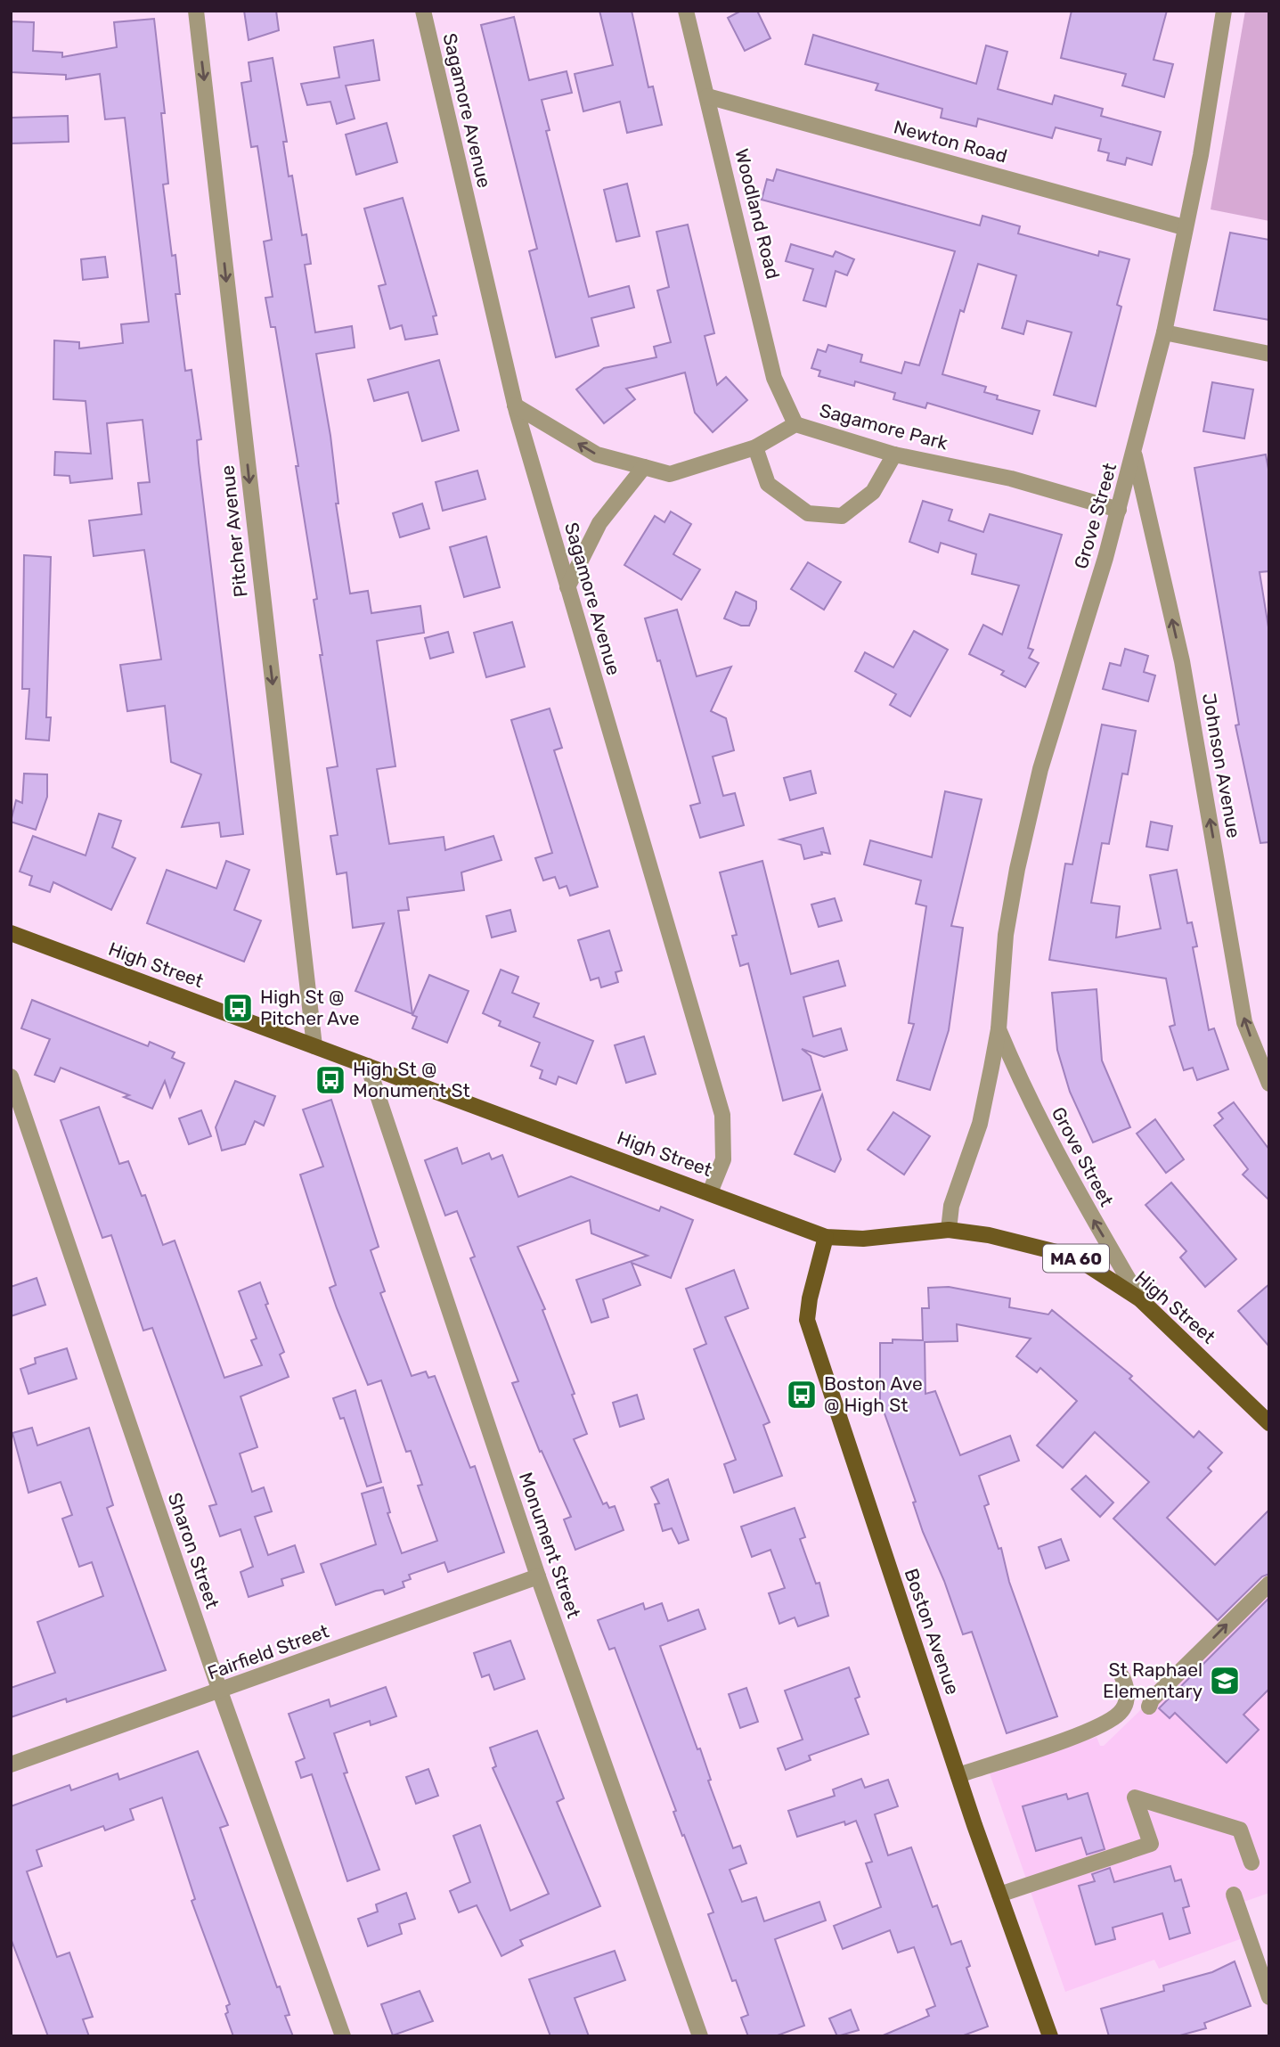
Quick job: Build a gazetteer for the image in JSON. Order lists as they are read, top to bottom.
{
  "streets": {
    "main road": ["High Street", "MA 60", "Boston Avenue"],
    "street": [
      "Sagamore Avenue",
      "Newton Road",
      "Woodland Road",
      "Sagamore Park",
      "Grove Street",
      "Pitcher Avenue",
      "Johnson Avenue",
      "Monument Street",
      "Sharon Street",
      "Fairfield Street"
    ]
  },
  "crossings": [
    ["Sagamore Avenue", "Sagamore Park"],
    ["Sagamore Avenue", "High Street"],
    ["Newton Road", "Woodland Road"],
    ["Newton Road", "Grove Street"],
    ["Woodland Road", "Sagamore Park"],
    ["Sagamore Park", "Grove Street"],
    ["Grove Street", "Johnson Avenue"],
    ["Grove Street", "High Street"],
    ["Pitcher Avenue", "High Street"],
    ["High Street", "Monument Street"],
    ["High Street", "Boston Avenue"],
    ["Monument Street", "Fairfield Street"],
    ["Sharon Street", "Fairfield Street"]
  ],
  "one_way": ["Pitcher Avenue", "Johnson Avenue"],
  "places": {
    "bus stop": ["High St @ Pitcher Ave", "High St @ Monument St", "Boston Ave @ High St"],
    "school or university": ["St Raphael Elementary"]
  }
}
